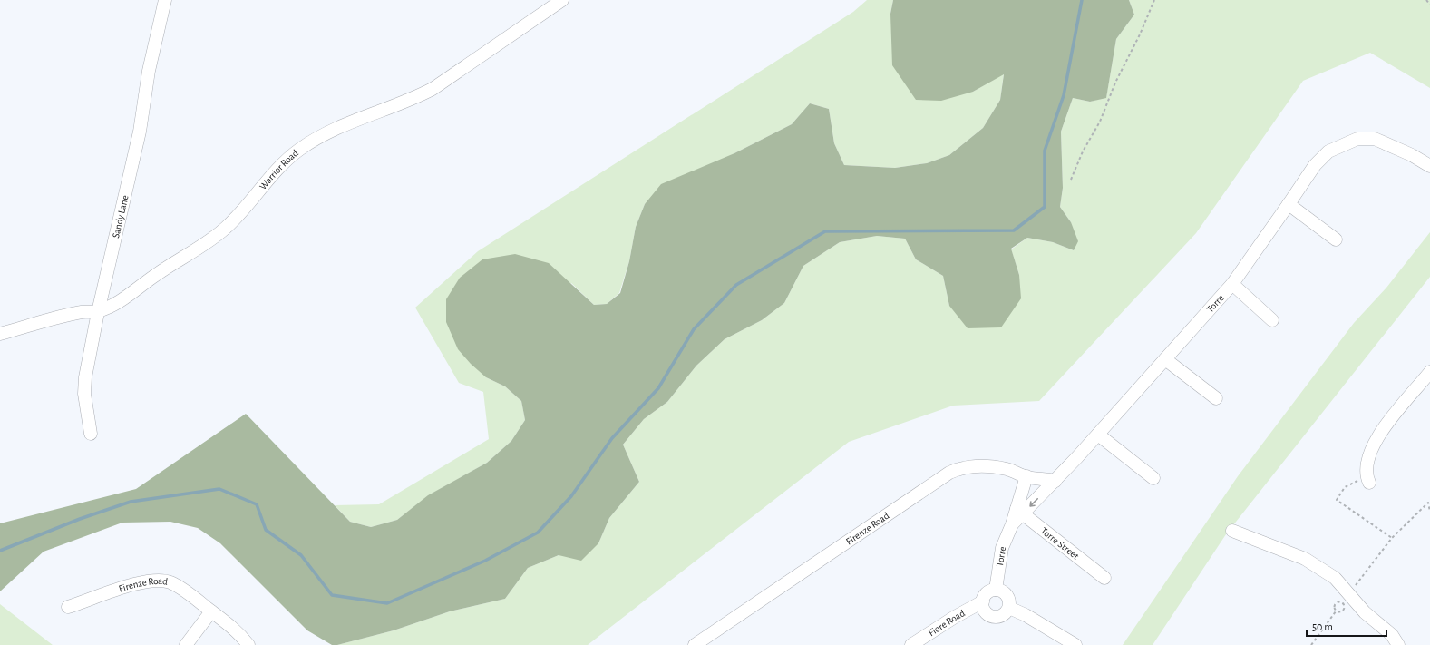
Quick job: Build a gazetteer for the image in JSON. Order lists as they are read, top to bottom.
{
  "streets": {
    "street": [
      "Warrior Road",
      "Sandy Lane",
      "Torre",
      "Firenze Road",
      "Torre Street",
      "Fiore Road"
    ]
  },
  "crossings": [
    ["Warrior Road", "Sandy Lane"],
    ["Torre", "Firenze Road"],
    ["Torre", "Torre Street"],
    ["Torre", "Fiore Road"]
  ],
  "scale_bar": "50 m"
}
